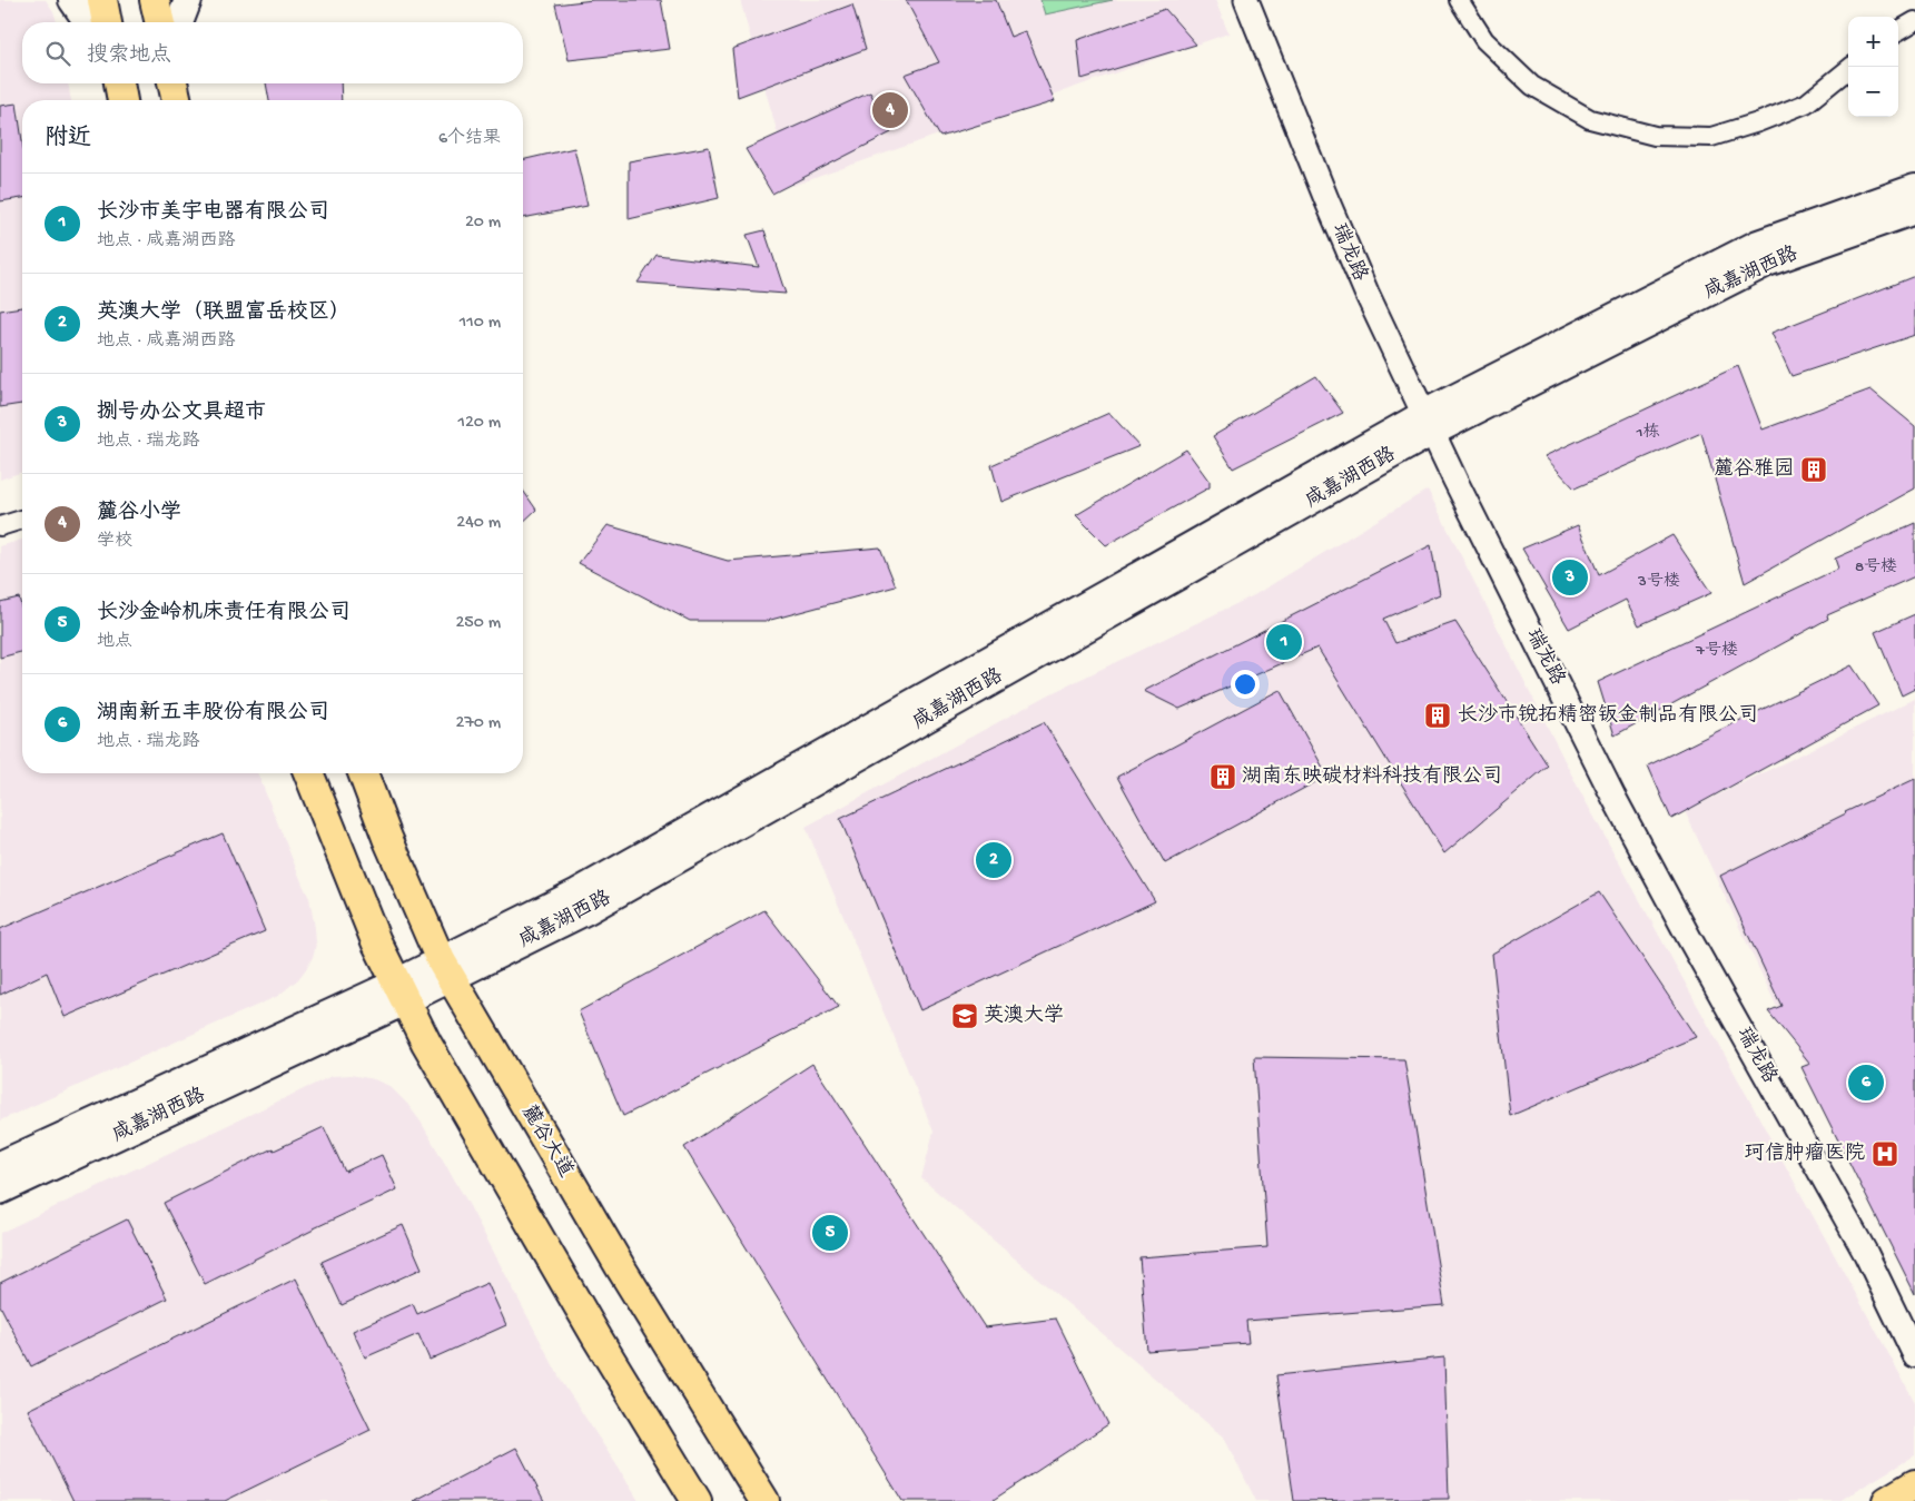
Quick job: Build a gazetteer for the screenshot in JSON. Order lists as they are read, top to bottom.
{
  "streets": {
    "main road": ["咸嘉湖西路", "麓谷大道"],
    "street": ["瑞龙路"]
  },
  "crossings": [
    ["瑞龙路", "咸嘉湖西路"],
    ["咸嘉湖西路", "麓谷大道"]
  ],
  "places": {
    "building": ["麓谷雅园", "长沙市锐拓精密钣金制品有限公司", "湖南东映碳材料科技有限公司"],
    "school or university": ["英澳大学"],
    "hospital": ["珂信肿瘤医院"]
  },
  "house_numbers": [
    "1栋",
    "8号楼",
    "3号楼",
    "7号楼"
  ],
  "page": {
    "map_buttons": ["+", "−"],
    "search": "搜索地点",
    "pins": [
      "4",
      "3",
      "1",
      "2",
      "6",
      "5"
    ],
    "heading": ["附近", "6个结果"],
    "list": [
      {
        "mark": "1",
        "name": "长沙市美宇电器有限公司",
        "note": "地点 · 咸嘉湖西路",
        "value": "20 m"
      },
      {
        "mark": "2",
        "name": "英澳大学（联盟富岳校区）",
        "note": "地点 · 咸嘉湖西路",
        "value": "110 m"
      },
      {
        "mark": "3",
        "name": "捌号办公文具超市",
        "note": "地点 · 瑞龙路",
        "value": "120 m"
      },
      {
        "mark": "4",
        "name": "麓谷小学",
        "note": "学校",
        "value": "240 m"
      },
      {
        "mark": "5",
        "name": "长沙金岭机床责任有限公司",
        "note": "地点",
        "value": "250 m"
      },
      {
        "mark": "6",
        "name": "湖南新五丰股份有限公司",
        "note": "地点 · 瑞龙路",
        "value": "270 m"
      }
    ]
  }
}
